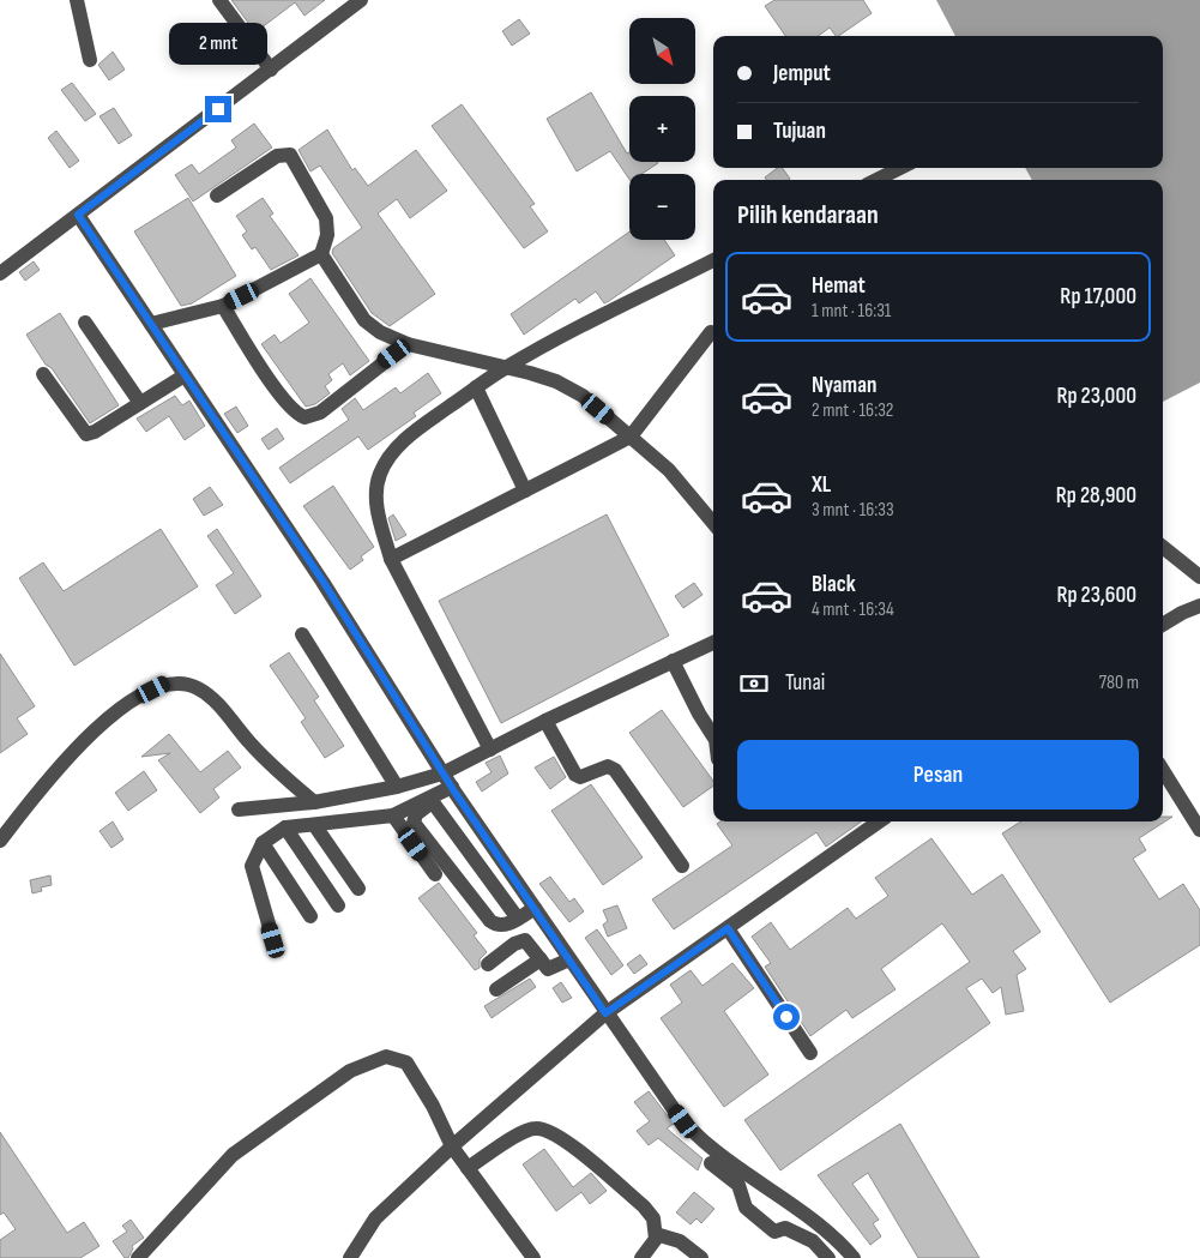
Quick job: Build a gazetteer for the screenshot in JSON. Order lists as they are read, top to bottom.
{
  "north": "bottom right",
  "page": {
    "map_buttons": ["+", "−"],
    "bubble": "2 mnt",
    "banner": ["Jemput", "Tujuan"],
    "heading": "Pilih kendaraan",
    "list": [
      {
        "name": "Hemat",
        "note": "1 mnt · 16:31",
        "value": "Rp 17,000"
      },
      {
        "name": "Nyaman",
        "note": "2 mnt · 16:32",
        "value": "Rp 23,000"
      },
      {
        "name": "XL",
        "note": "3 mnt · 16:33",
        "value": "Rp 28,900"
      },
      {
        "name": "Black",
        "note": "4 mnt · 16:34",
        "value": "Rp 23,600"
      }
    ],
    "pay": ["Tunai", "780 m"],
    "buttons": "Pesan"
  }
}
